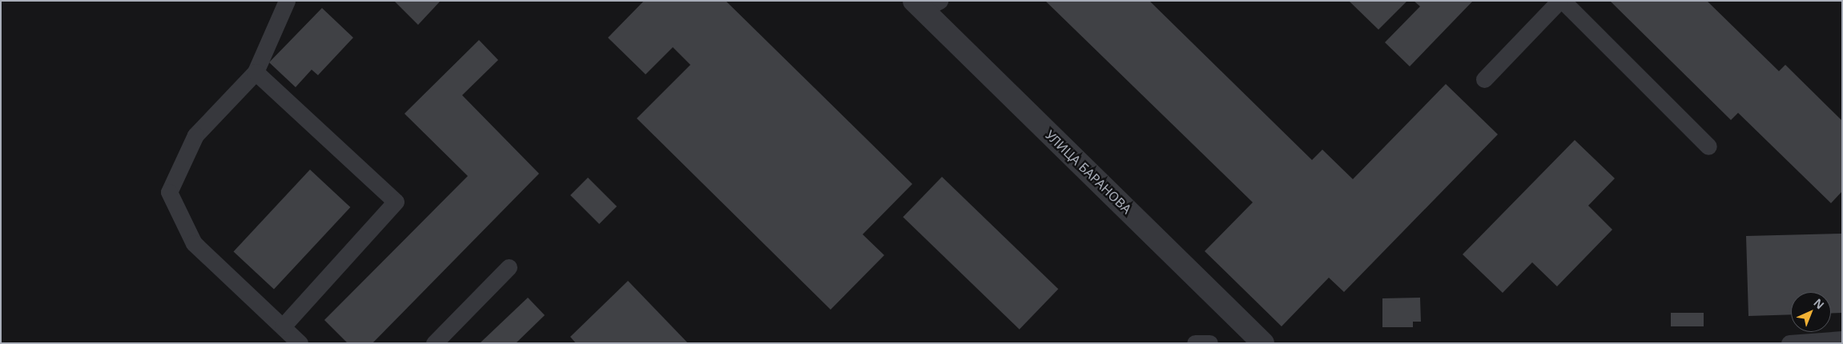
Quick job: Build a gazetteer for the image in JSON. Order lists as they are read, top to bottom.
{
  "streets": {
    "street": ["УЛИЦА БАРАНОВА"]
  },
  "north": "top right"
}
